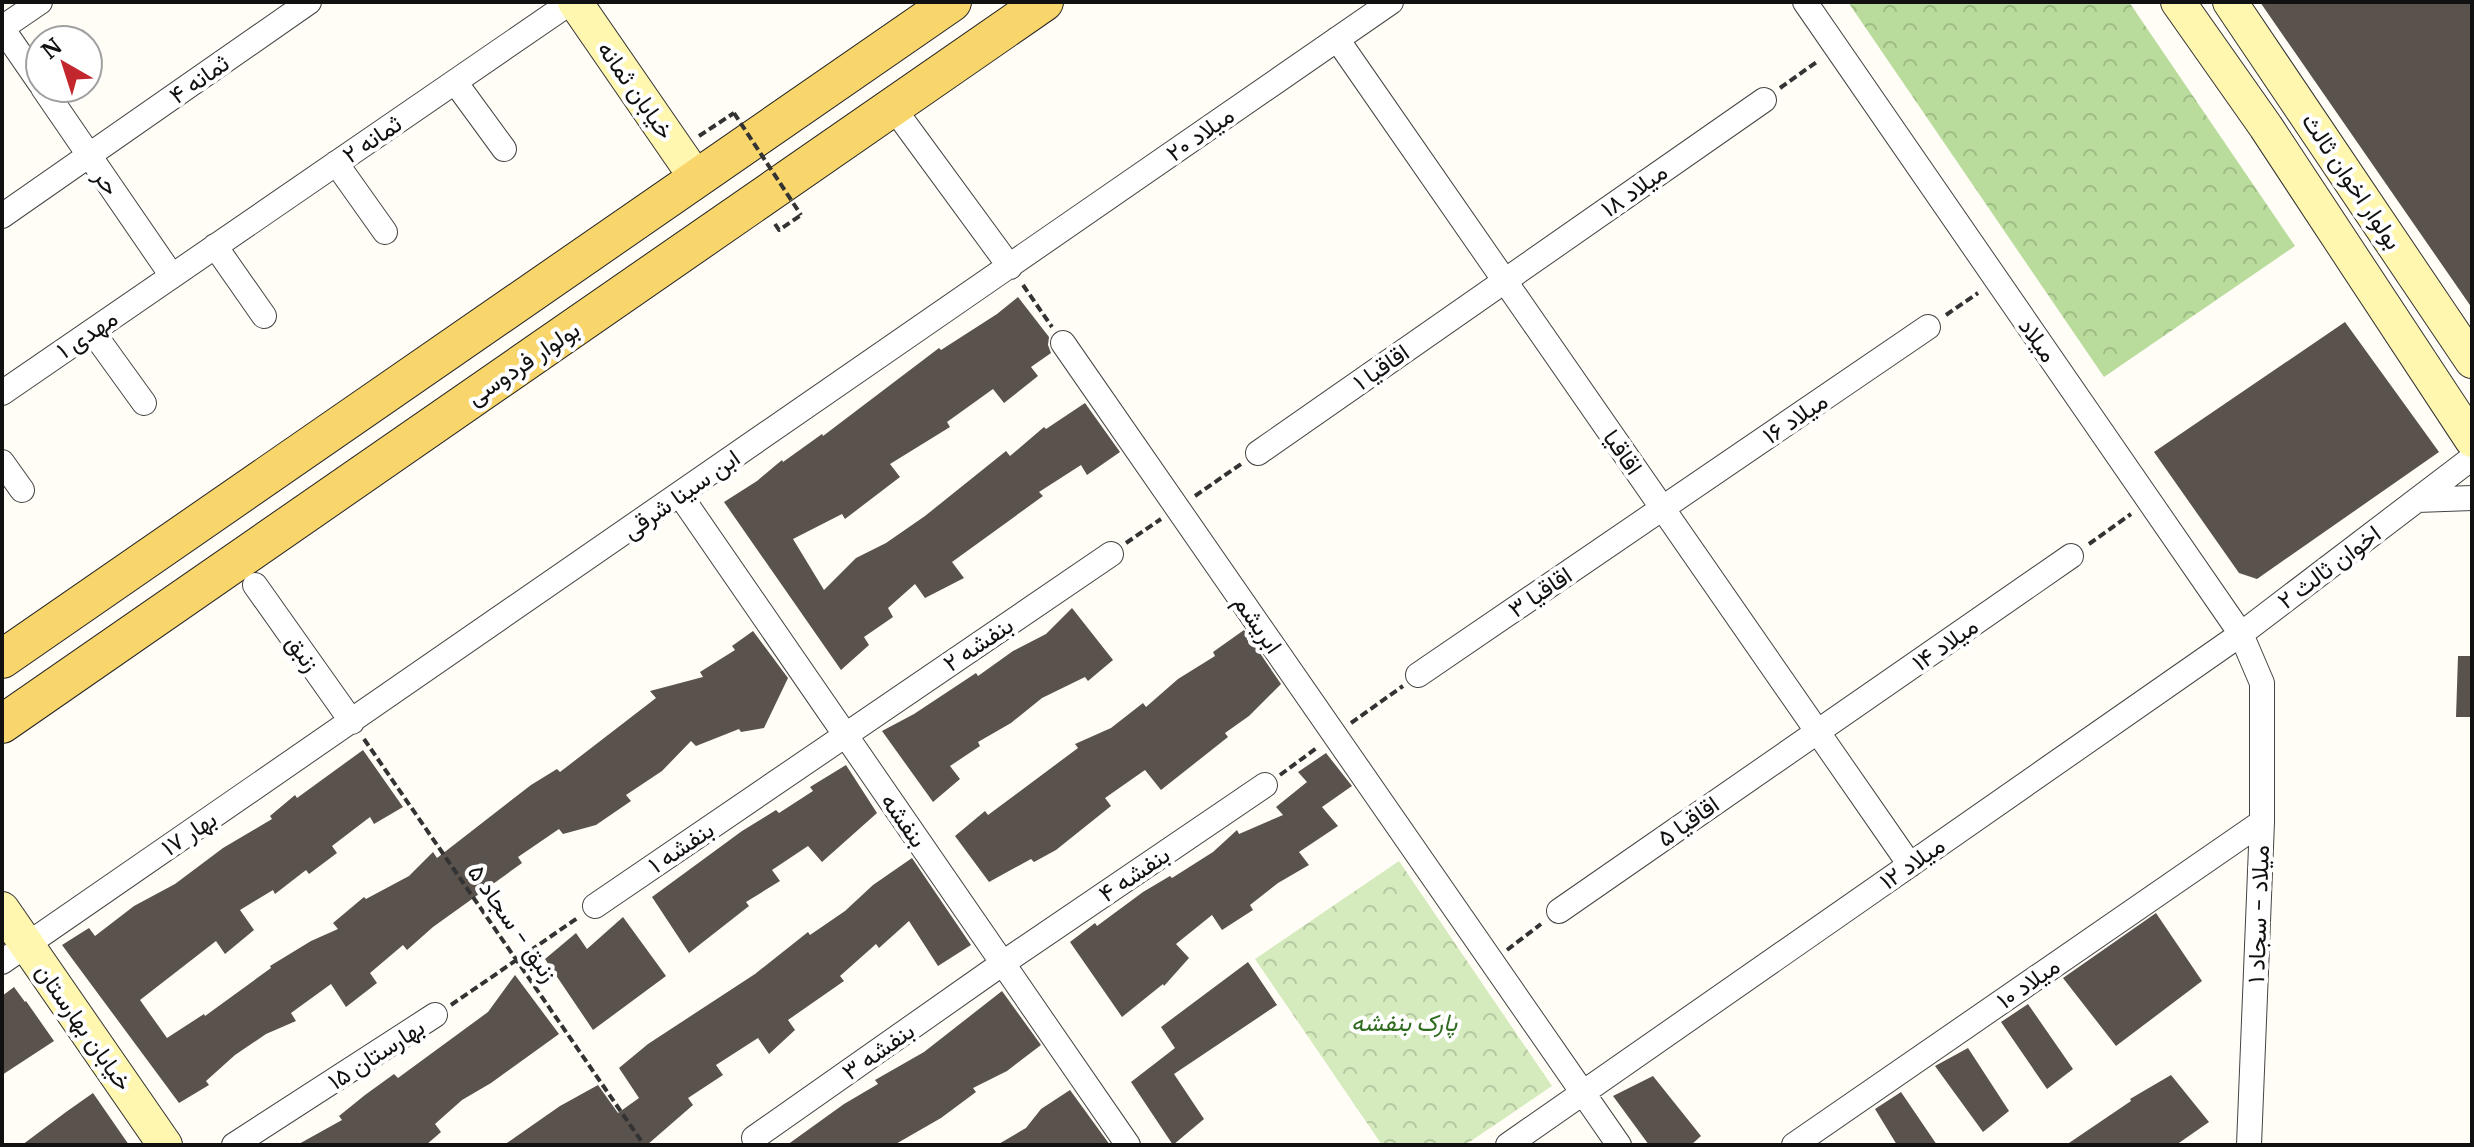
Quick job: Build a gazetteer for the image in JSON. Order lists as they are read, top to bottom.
{
  "streets": {
    "main road": ["بولوار فردوسی"],
    "street": [
      "ثمانه ۴",
      "خیابان ثمانه",
      "میلاد ۲۰",
      "ثمانه ۲",
      "بولوار اخوان ثالث",
      "حر",
      "میلاد ۱۸",
      "مهدی ۱",
      "میلاد",
      "اقاقیا ۱",
      "میلاد ۱۶",
      "اقاقیا",
      "ابن سینا شرقی",
      "اخوان ثالث ۲",
      "اقاقیا ۳",
      "ابریشم",
      "بنفشه ۲",
      "میلاد ۱۴",
      "زنبق",
      "بنفشه",
      "اقاقیا ۵",
      "بهار ۱۷",
      "بنفشه ۱",
      "میلاد ۱۲",
      "بنفشه ۴",
      "میلاد - سجاد ۱",
      "میلاد ۱۰",
      "خیابان بهارستان",
      "بنفشه ۳",
      "بهارستان ۱۵"
    ],
    "path": ["زنبق - سجاد ۵"]
  },
  "crossings": [
    ["ثمانه ۴", "حر"],
    ["خیابان ثمانه", "ثمانه ۲"],
    ["میلاد ۲۰", "اقاقیا"],
    ["میلاد ۲۰", "ابن سینا شرقی"],
    ["ثمانه ۲", "حر"],
    ["ثمانه ۲", "مهدی ۱"],
    ["حر", "مهدی ۱"],
    ["میلاد ۱۸", "اقاقیا ۱"],
    ["میلاد ۱۸", "اقاقیا"],
    ["میلاد", "اخوان ثالث ۲"],
    ["میلاد", "میلاد ۱۲"],
    ["میلاد", "میلاد - سجاد ۱"],
    ["اقاقیا ۱", "اقاقیا"],
    ["میلاد ۱۶", "اقاقیا"],
    ["میلاد ۱۶", "اقاقیا ۳"],
    ["اقاقیا", "اقاقیا ۳"],
    ["اقاقیا", "میلاد ۱۴"],
    ["اقاقیا", "اقاقیا ۵"],
    ["اقاقیا", "میلاد ۱۲"],
    ["ابن سینا شرقی", "زنبق"],
    ["ابن سینا شرقی", "بنفشه"],
    ["ابن سینا شرقی", "بهار ۱۷"],
    ["ابن سینا شرقی", "زنبق - سجاد ۵"],
    ["اخوان ثالث ۲", "میلاد ۱۲"],
    ["ابریشم", "میلاد ۱۲"],
    ["بنفشه ۲", "بنفشه"],
    ["بنفشه ۲", "بنفشه ۱"],
    ["میلاد ۱۴", "اقاقیا ۵"],
    ["زنبق", "بهار ۱۷"],
    ["زنبق", "زنبق - سجاد ۵"],
    ["بنفشه", "بنفشه ۱"],
    ["بنفشه", "بنفشه ۴"],
    ["بنفشه", "بنفشه ۳"],
    ["بهار ۱۷", "زنبق - سجاد ۵"],
    ["بهار ۱۷", "خیابان بهارستان"],
    ["بنفشه ۴", "بنفشه ۳"],
    ["میلاد - سجاد ۱", "میلاد ۱۰"],
    ["زنبق - سجاد ۵", "بهارستان ۱۵"]
  ],
  "parks": ["پارک بنفشه"],
  "north": "top left"
}
